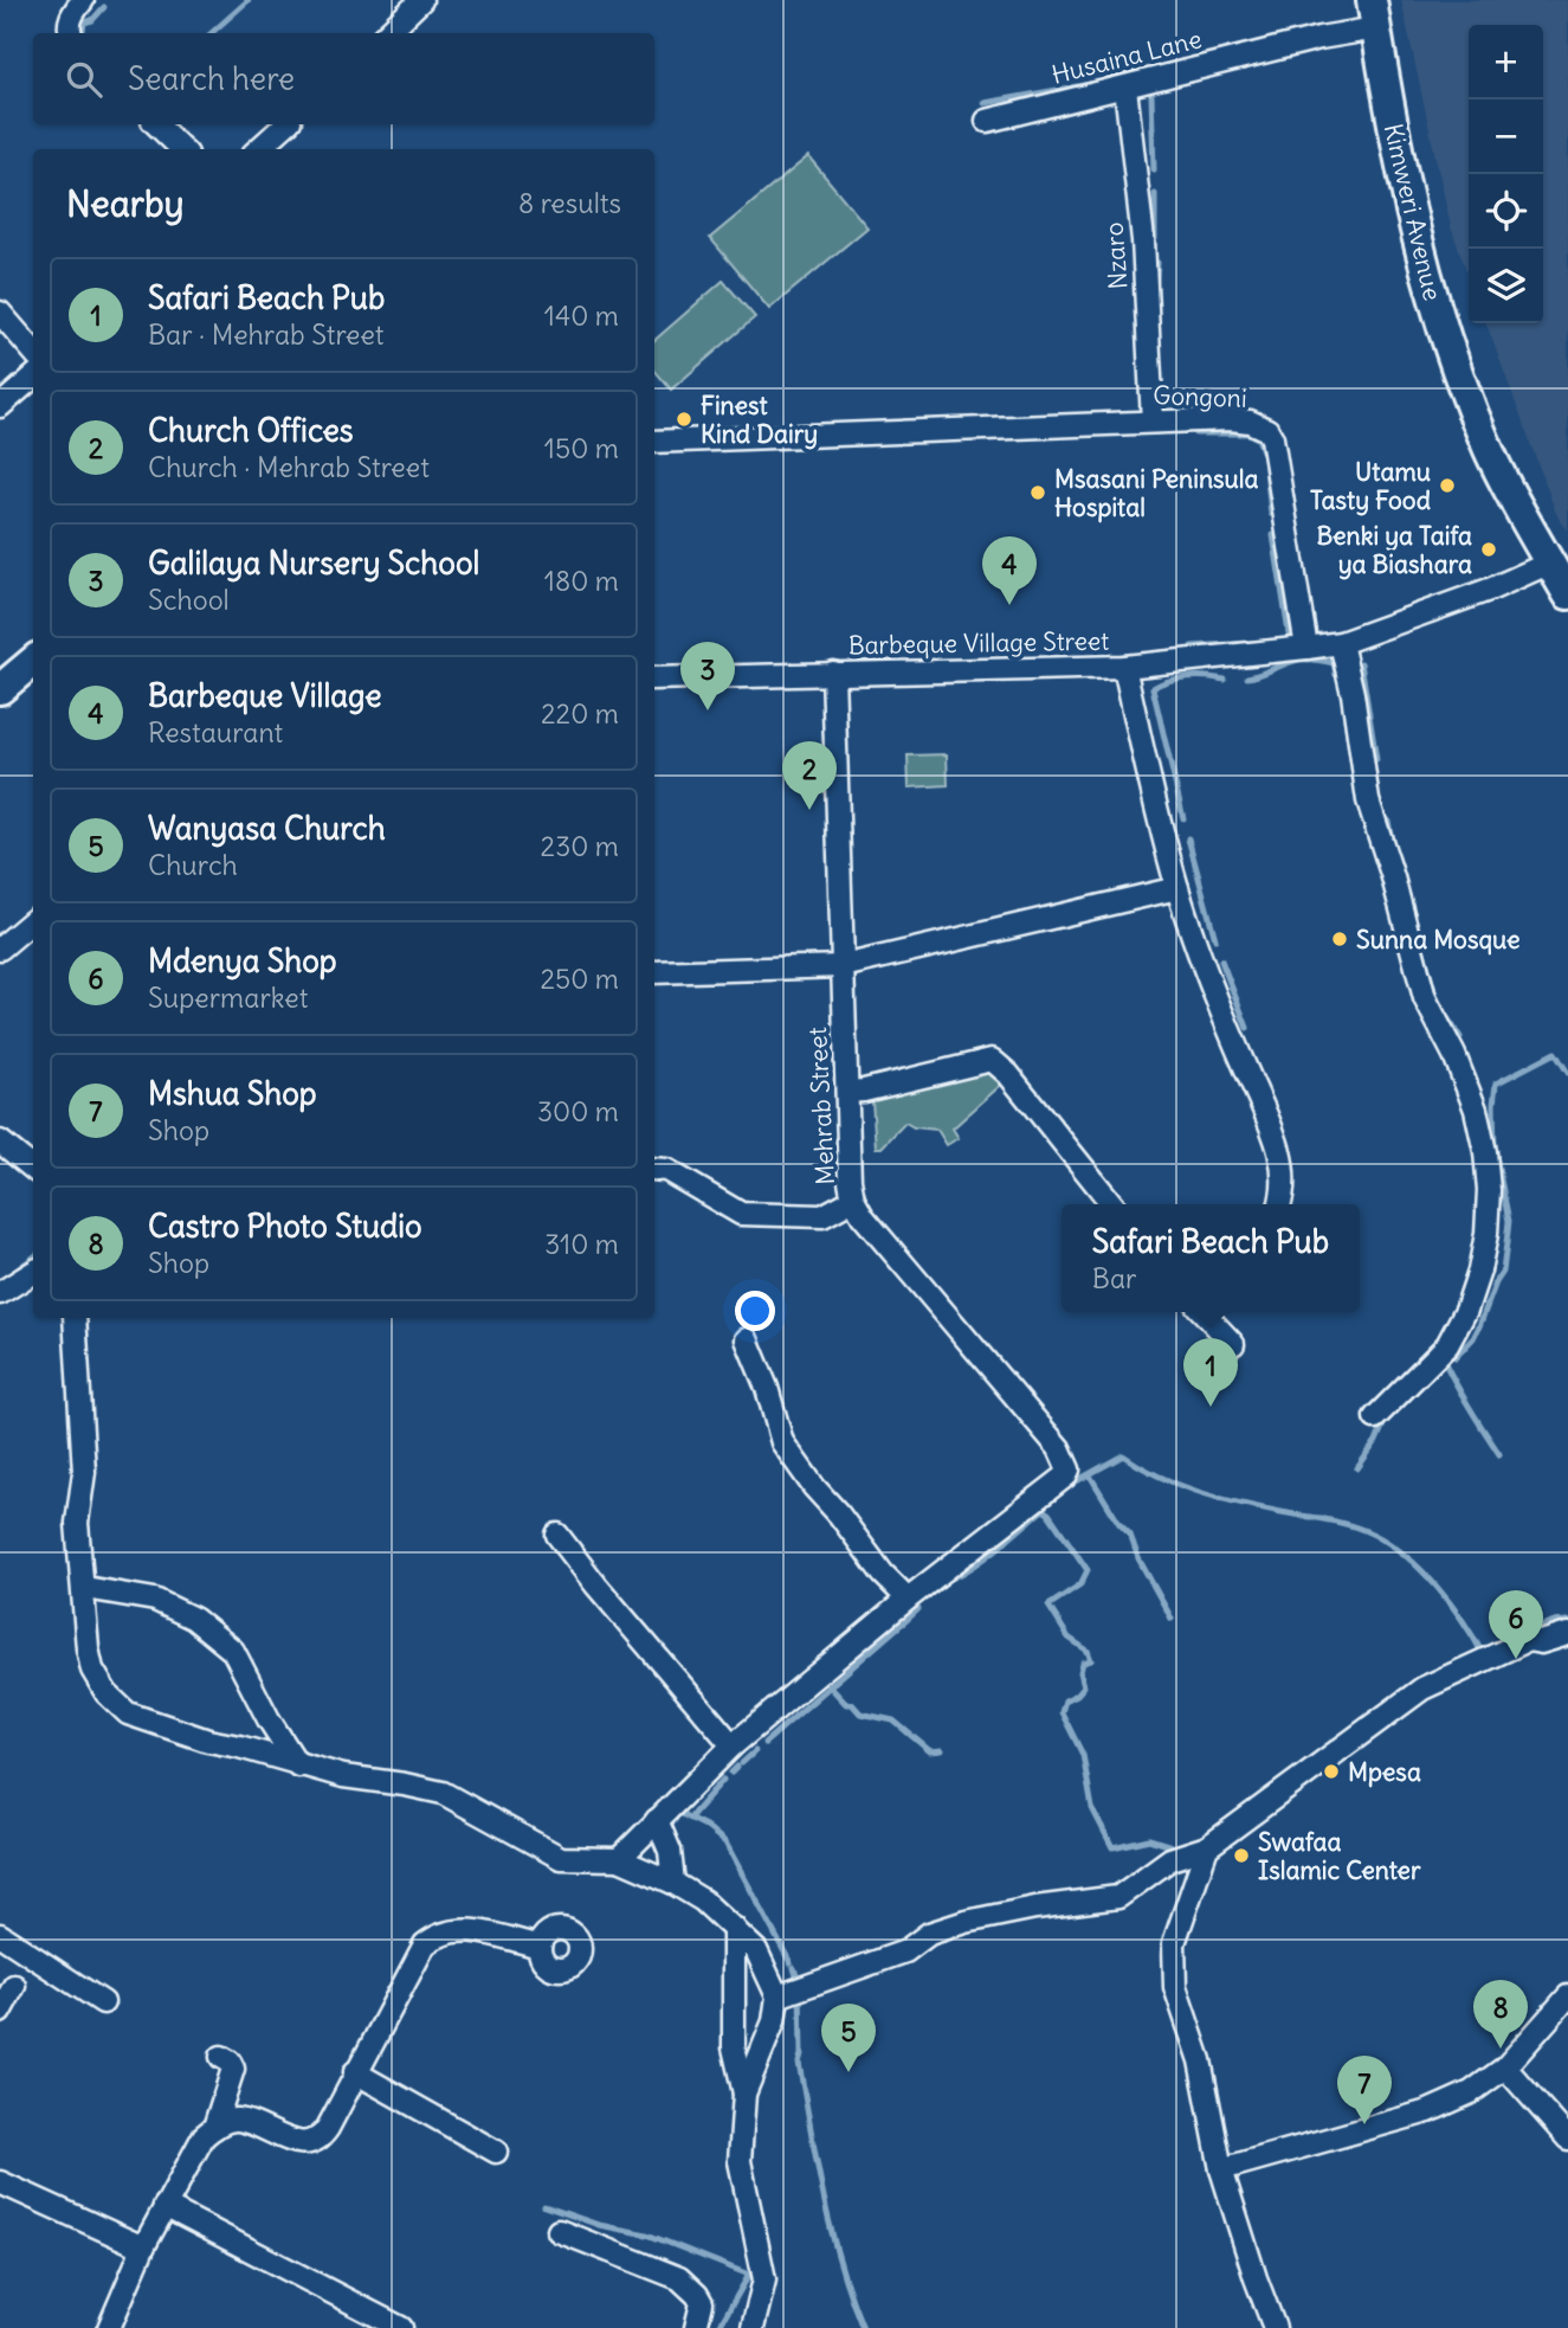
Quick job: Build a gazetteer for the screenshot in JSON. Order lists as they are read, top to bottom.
{
  "streets": {
    "street": [
      "Husaina Lane",
      "Kimweri Avenue",
      "Nzaro",
      "Gongoni",
      "Barbeque Village Street",
      "Mehrab Street"
    ]
  },
  "crossings": [
    ["Husaina Lane", "Kimweri Avenue"],
    ["Husaina Lane", "Nzaro"],
    ["Nzaro", "Gongoni"],
    ["Gongoni", "Barbeque Village Street"],
    ["Barbeque Village Street", "Mehrab Street"]
  ],
  "places": [
    "Finest Kind Dairy",
    "Utamu Tasty Food",
    "Msasani Peninsula Hospital",
    "Benki ya Taifa ya Biashara",
    "Sunna Mosque",
    "Mpesa",
    "Swafaa Islamic Center"
  ],
  "page": {
    "map_buttons": ["+", "−"],
    "search": "Search here",
    "heading": ["Nearby", "8 results"],
    "list": [
      {
        "mark": "1",
        "name": "Safari Beach Pub",
        "note": "Bar · Mehrab Street",
        "value": "140 m"
      },
      {
        "mark": "2",
        "name": "Church Offices",
        "note": "Church · Mehrab Street",
        "value": "150 m"
      },
      {
        "mark": "3",
        "name": "Galilaya Nursery School",
        "note": "School",
        "value": "180 m"
      },
      {
        "mark": "4",
        "name": "Barbeque Village",
        "note": "Restaurant",
        "value": "220 m"
      },
      {
        "mark": "5",
        "name": "Wanyasa Church",
        "note": "Church",
        "value": "230 m"
      },
      {
        "mark": "6",
        "name": "Mdenya Shop",
        "note": "Supermarket",
        "value": "250 m"
      },
      {
        "mark": "7",
        "name": "Mshua Shop",
        "note": "Shop",
        "value": "300 m"
      },
      {
        "mark": "8",
        "name": "Castro Photo Studio",
        "note": "Shop",
        "value": "310 m"
      }
    ],
    "pins": [
      "4",
      "3",
      "2",
      "1",
      "6",
      "8",
      "5",
      "7"
    ],
    "popup": ["Safari Beach Pub", "Bar"]
  }
}
